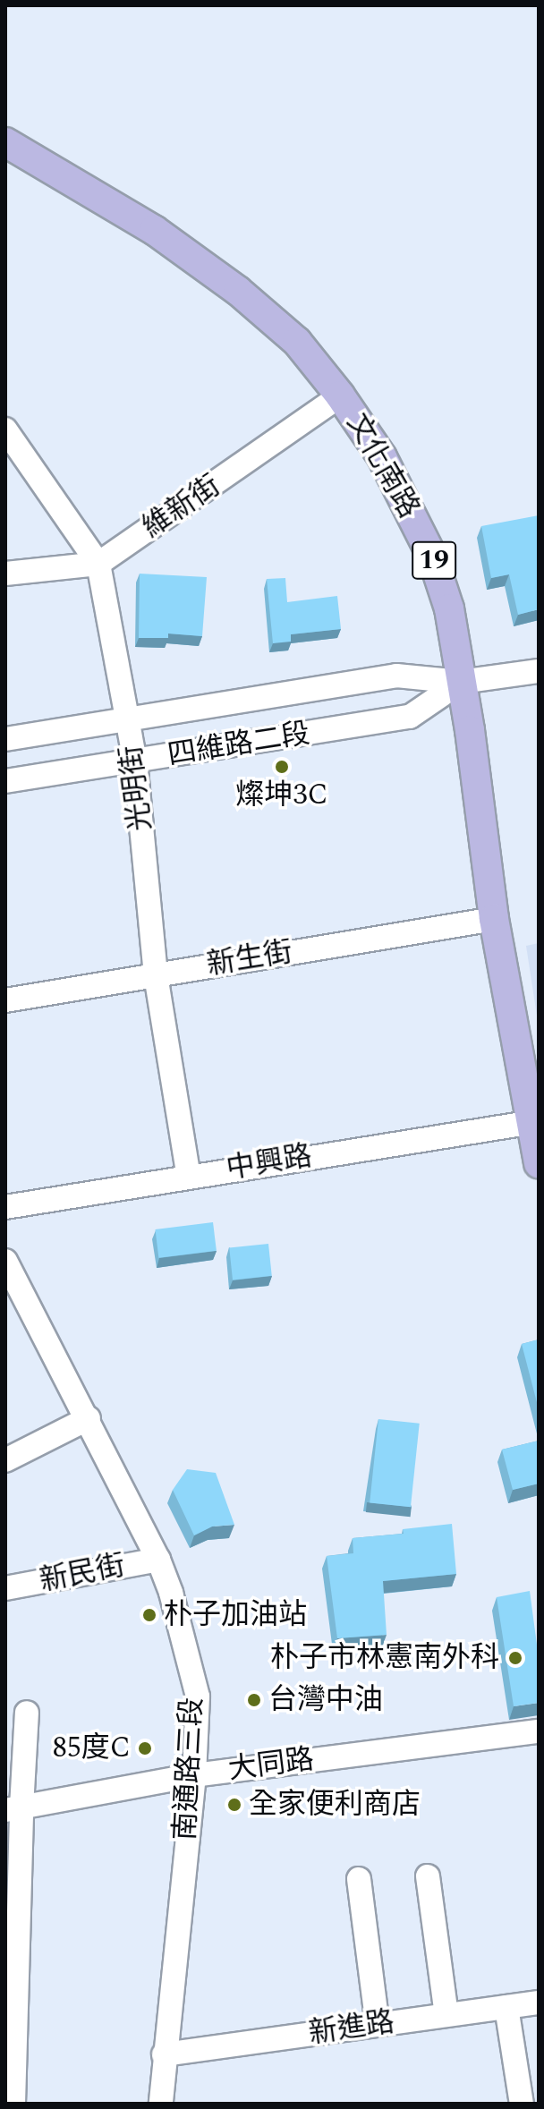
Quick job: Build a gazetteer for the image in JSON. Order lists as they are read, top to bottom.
{
  "streets": {
    "main road": ["文化南路", "19"],
    "street": [
      "維新街",
      "四維路二段",
      "光明街",
      "新生街",
      "中興路",
      "新民街",
      "大同路",
      "南通路三段",
      "新進路"
    ]
  },
  "crossings": [
    ["文化南路", "維新街"],
    ["文化南路", "四維路二段"],
    ["文化南路", "新生街"],
    ["文化南路", "中興路"],
    ["維新街", "光明街"],
    ["四維路二段", "光明街"],
    ["光明街", "新生街"],
    ["光明街", "中興路"],
    ["新民街", "南通路三段"],
    ["大同路", "南通路三段"],
    ["南通路三段", "新進路"]
  ],
  "places": [
    "燦坤3C",
    "朴子加油站",
    "朴子市林憲南外科",
    "台灣中油",
    "85度C",
    "全家便利商店"
  ]
}
